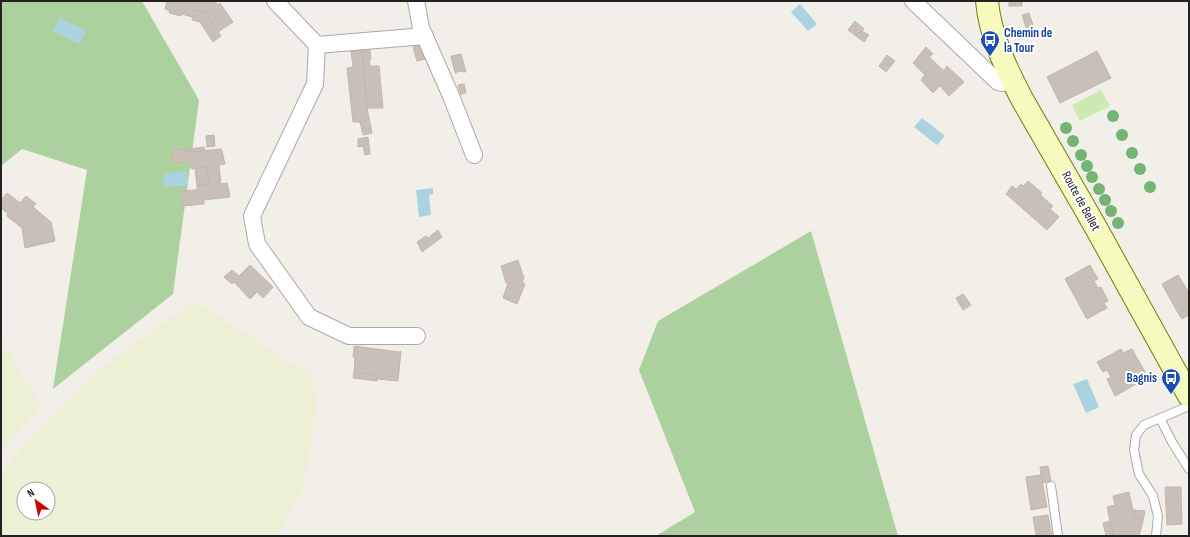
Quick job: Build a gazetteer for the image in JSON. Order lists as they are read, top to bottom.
{
  "streets": {
    "main road": ["Route de Bellet"]
  },
  "places": {
    "bus stop": ["Chemin de la Tour", "Bagnis"]
  },
  "north": "top left"
}
